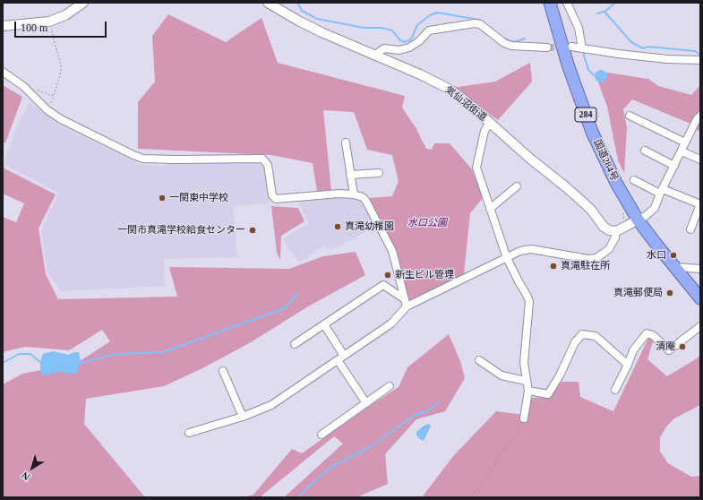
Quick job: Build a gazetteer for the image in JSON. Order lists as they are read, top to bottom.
{
  "streets": {
    "highway": ["284", "国道284号"],
    "street": ["気仙沼街道"]
  },
  "parks": ["水口公園"],
  "places": [
    "一関東中学校",
    "真滝幼稚園",
    "一関市真滝学校給食センター",
    "水口",
    "真滝駐在所",
    "新生ビル管理",
    "真滝郵便局",
    "清庵"
  ],
  "scale_bar": "100 m",
  "north": "bottom left"
}
